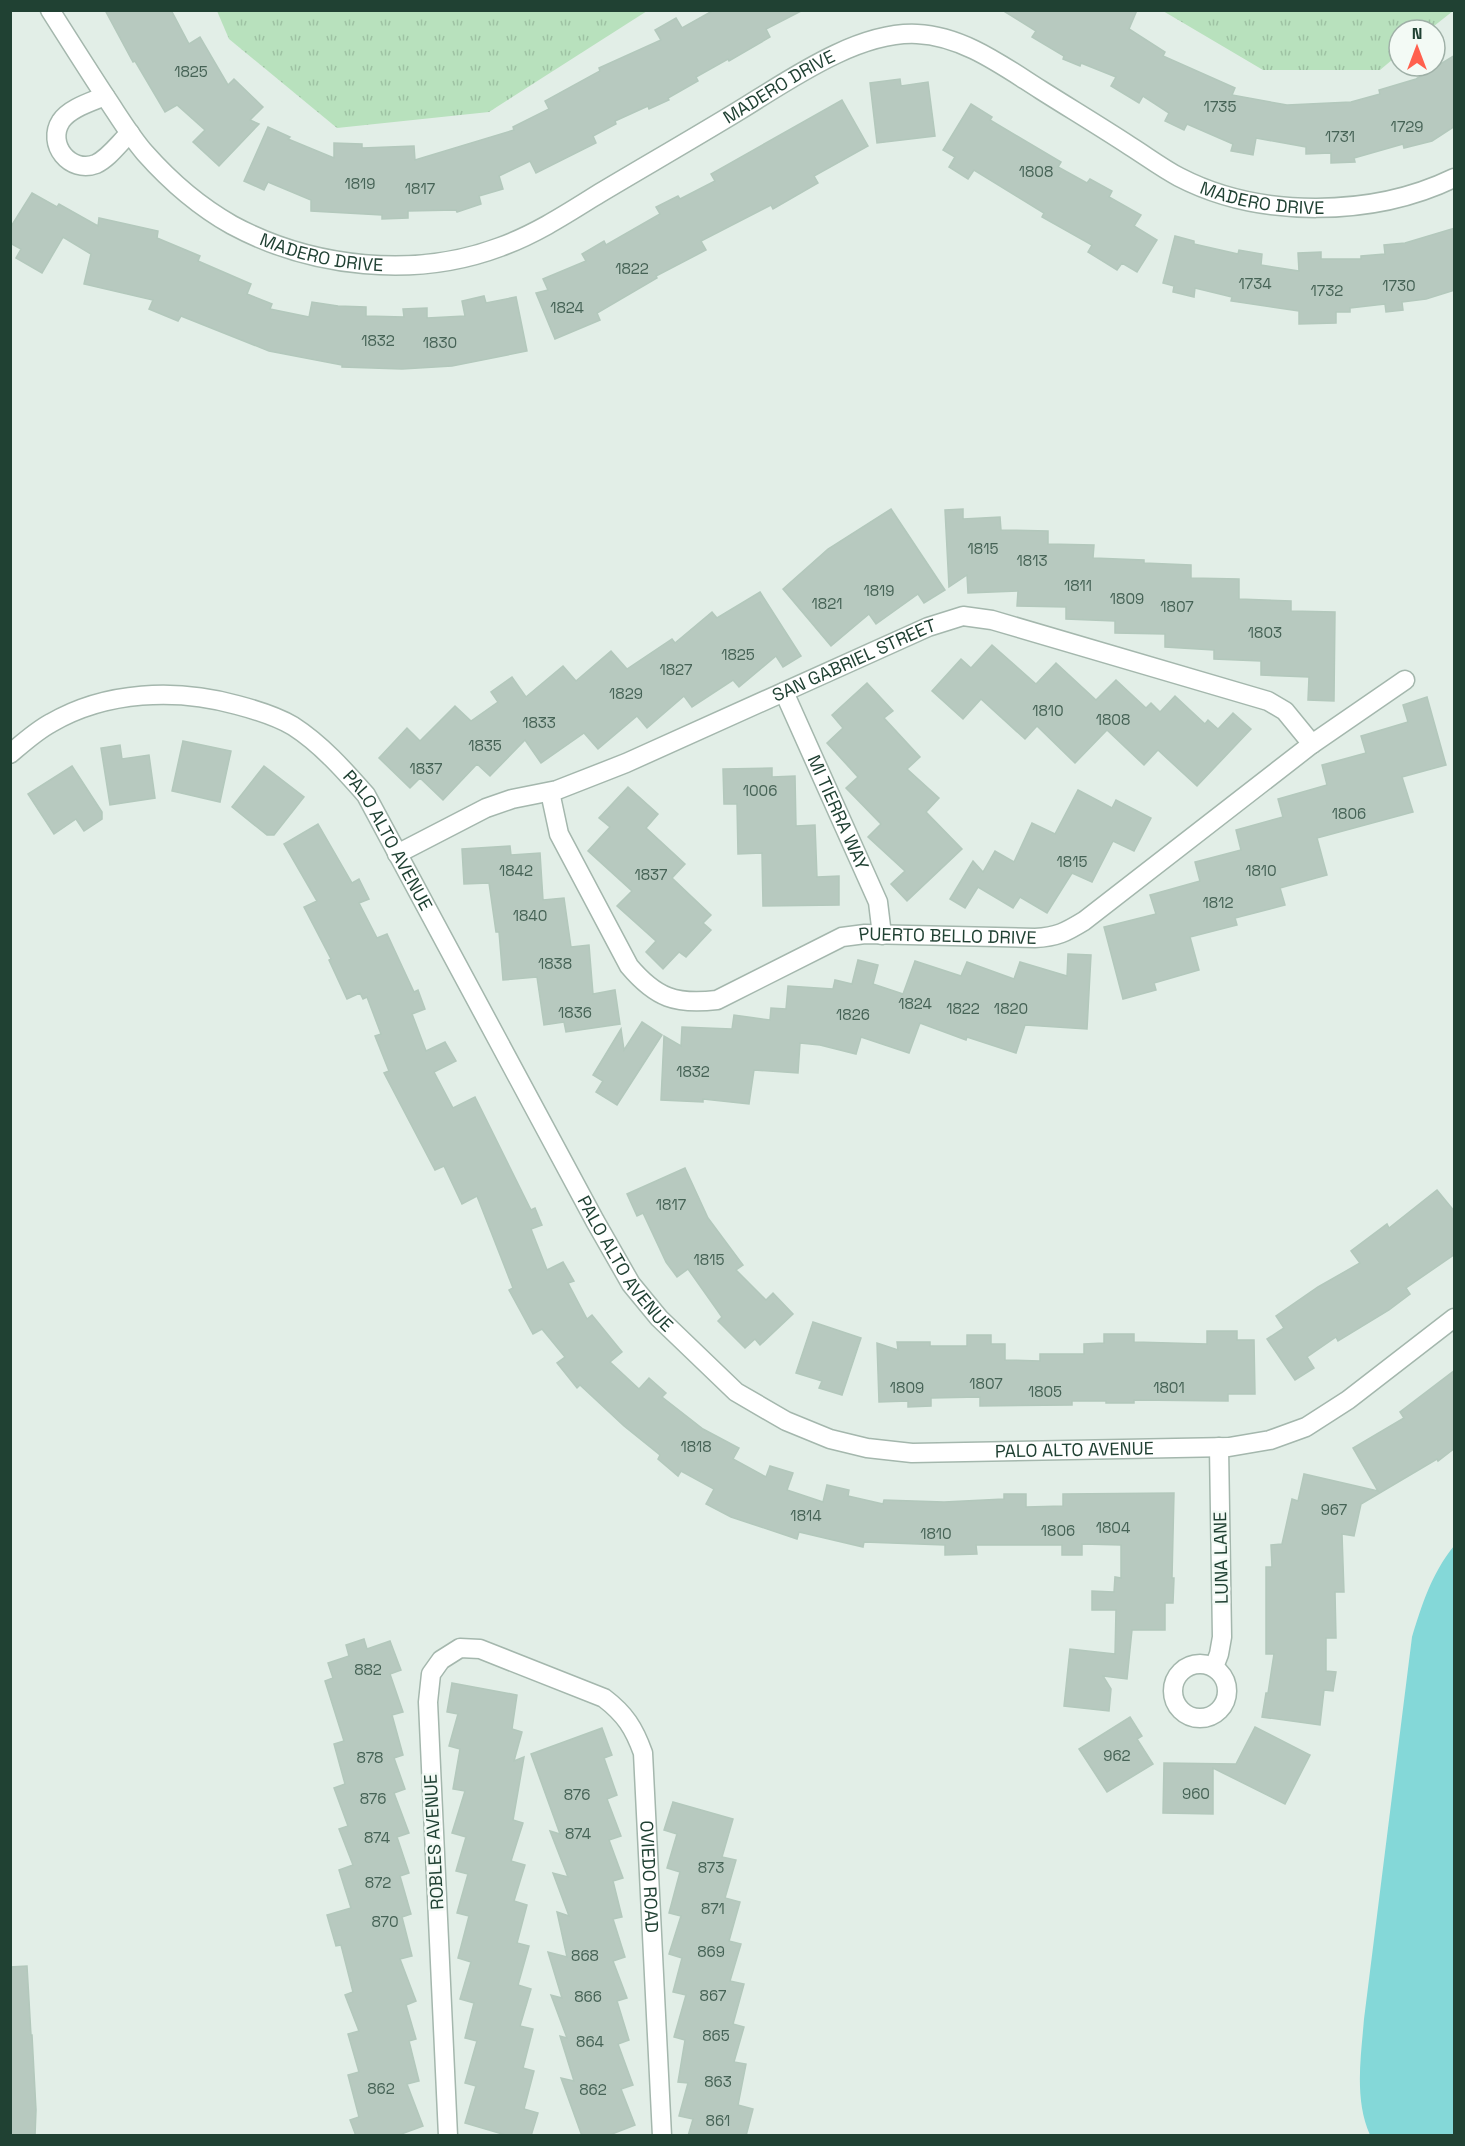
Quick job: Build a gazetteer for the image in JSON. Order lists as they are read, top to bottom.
{
  "streets": {
    "street": [
      "MADERO DRIVE",
      "SAN GABRIEL STREET",
      "MI TIERRA WAY",
      "PALO ALTO AVENUE",
      "PUERTO BELLO DRIVE",
      "LUNA LANE",
      "ROBLES AVENUE",
      "OVIEDO ROAD"
    ]
  },
  "crossings": [
    ["SAN GABRIEL STREET", "MI TIERRA WAY"],
    ["SAN GABRIEL STREET", "PALO ALTO AVENUE"],
    ["SAN GABRIEL STREET", "PUERTO BELLO DRIVE"],
    ["MI TIERRA WAY", "PUERTO BELLO DRIVE"],
    ["PALO ALTO AVENUE", "LUNA LANE"],
    ["ROBLES AVENUE", "OVIEDO ROAD"]
  ],
  "house_numbers": [
    "1825",
    "1735",
    "1729",
    "1731",
    "1808",
    "1819",
    "1817",
    "1822",
    "1734",
    "1730",
    "1732",
    "1824",
    "1832",
    "1830",
    "1815",
    "1813",
    "1811",
    "1819",
    "1809",
    "1821",
    "1807",
    "1803",
    "1825",
    "1827",
    "1829",
    "1810",
    "1808",
    "1833",
    "1835",
    "1837",
    "1006",
    "1806",
    "1815",
    "1842",
    "1810",
    "1837",
    "1812",
    "1840",
    "1838",
    "1824",
    "1822",
    "1820",
    "1836",
    "1826",
    "1832",
    "1817",
    "1815",
    "1807",
    "1809",
    "1801",
    "1805",
    "1818",
    "967",
    "1814",
    "1804",
    "1806",
    "1810",
    "882",
    "962",
    "878",
    "960",
    "876",
    "876",
    "874",
    "874",
    "873",
    "872",
    "871",
    "870",
    "869",
    "868",
    "867",
    "866",
    "865",
    "864",
    "863",
    "862",
    "862",
    "861"
  ],
  "north": "top"
}
